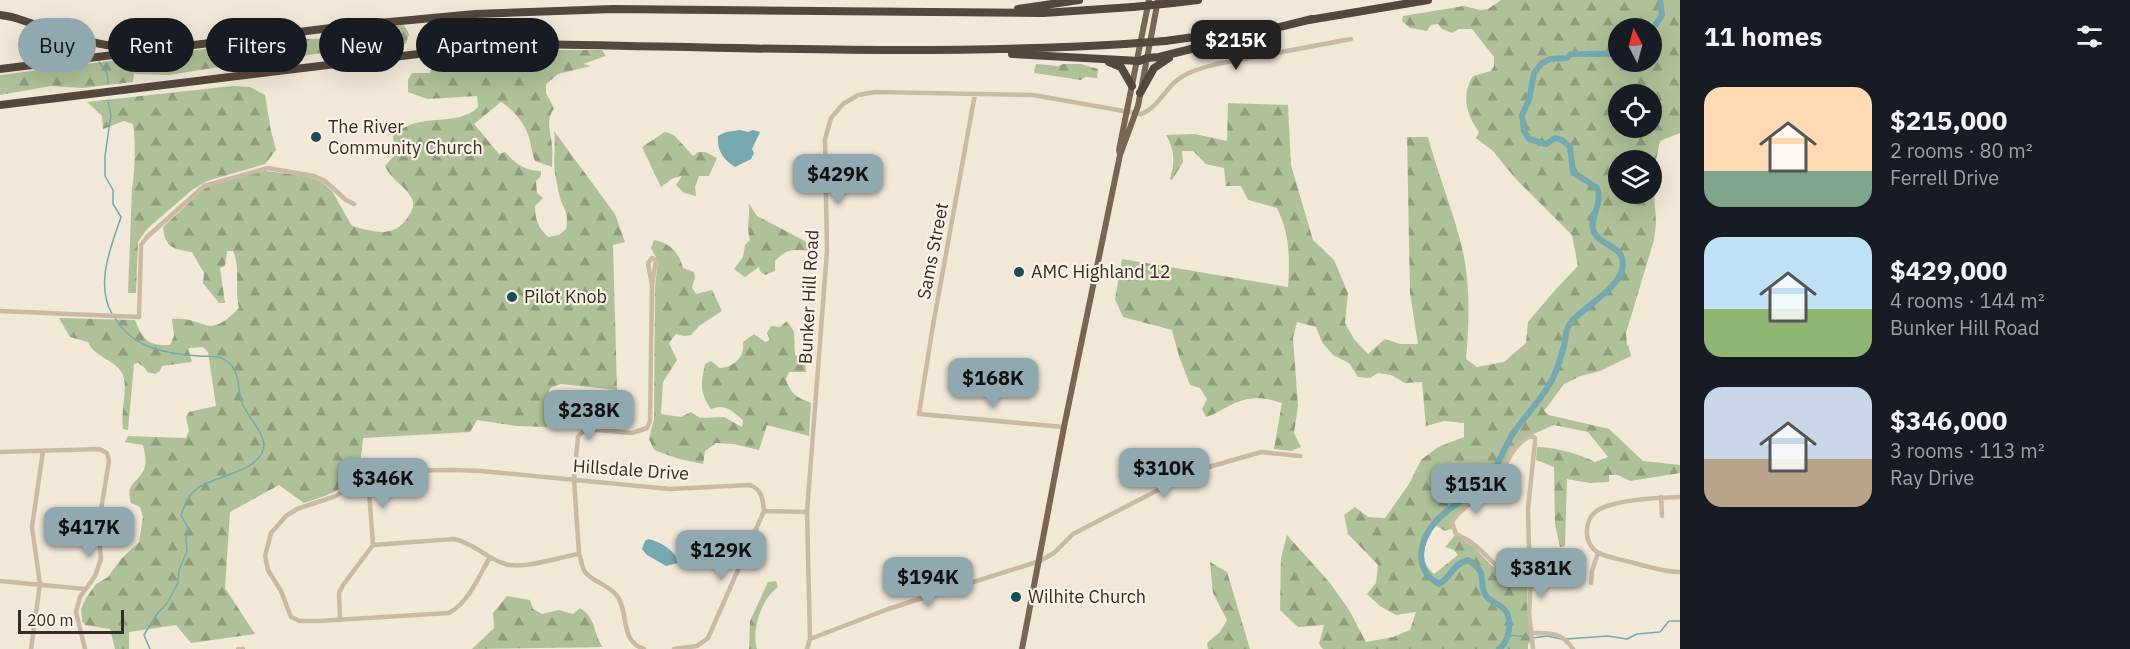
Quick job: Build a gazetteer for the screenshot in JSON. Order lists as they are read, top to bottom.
{
  "streets": {
    "street": ["Sams Street", "Bunker Hill Road", "Hillsdale Drive"]
  },
  "crossings": [
    ["Sams Street", "Bunker Hill Road"]
  ],
  "places": [
    "The River Community Church",
    "AMC Highland 12",
    "Pilot Knob",
    "Wilhite Church"
  ],
  "scale_bar": "200 m",
  "north": "top",
  "page": {
    "heading": "11 homes",
    "chip": [
      "Buy",
      "Rent",
      "Filters",
      "New",
      "Apartment"
    ],
    "price": [
      "$215K",
      "$429K",
      "$168K",
      "$238K",
      "$310K",
      "$346K",
      "$151K",
      "$417K",
      "$129K",
      "$381K",
      "$194K"
    ],
    "list": [
      {
        "name": "$215,000",
        "note": "2 rooms · 80 m² · Ferrell Drive"
      },
      {
        "name": "$429,000",
        "note": "4 rooms · 144 m² · Bunker Hill Road"
      },
      {
        "name": "$346,000",
        "note": "3 rooms · 113 m² · Ray Drive"
      }
    ],
    "scale": "200 m"
  }
}
